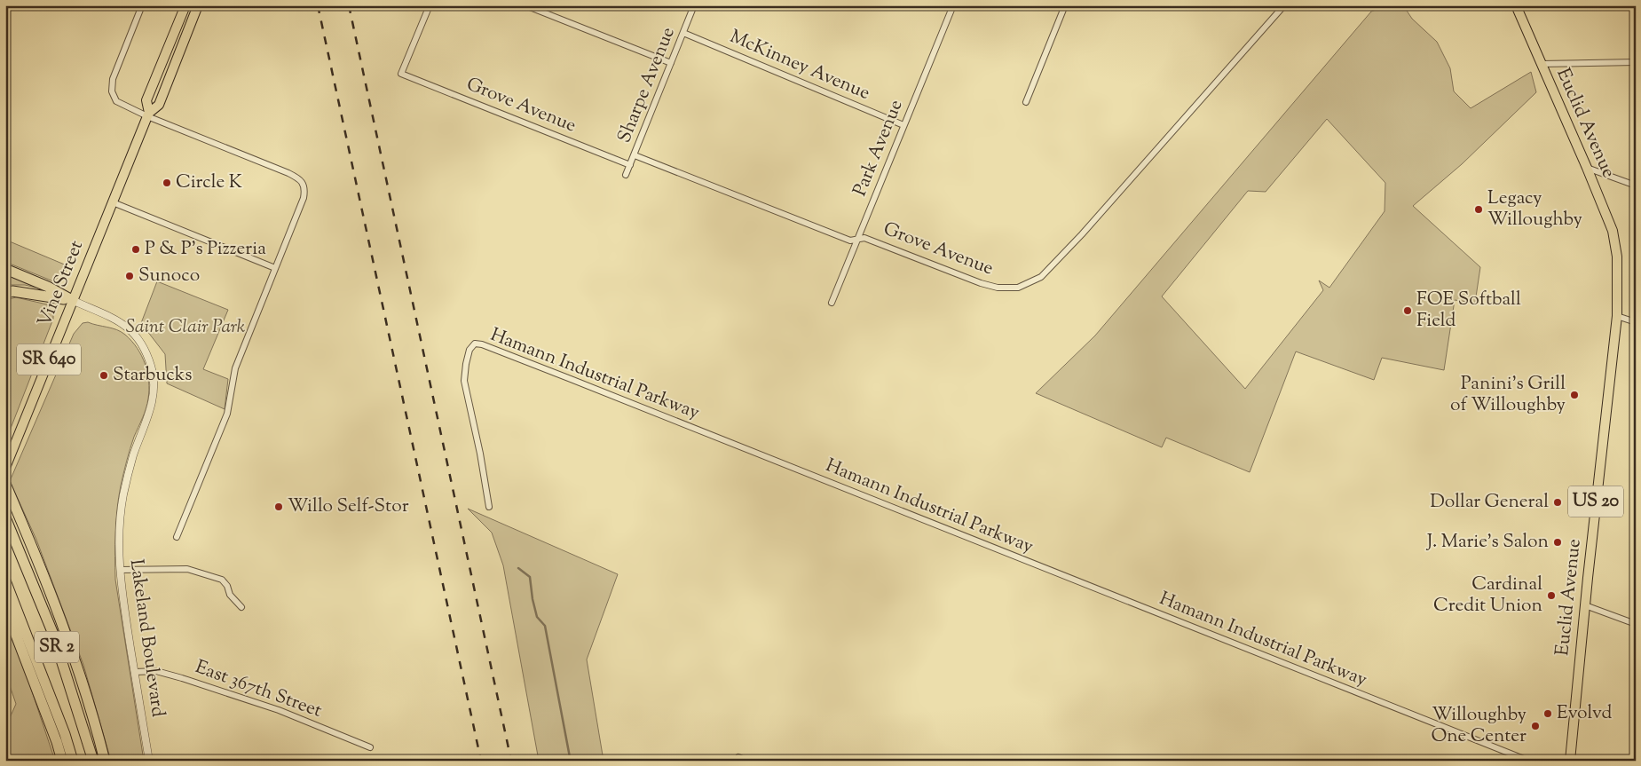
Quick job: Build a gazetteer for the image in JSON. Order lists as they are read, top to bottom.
{
  "streets": {
    "highway": ["SR 2"],
    "main road": [
      "Euclid Avenue",
      "Vine Street",
      "SR 640",
      "US 20"
    ],
    "street": [
      "McKinney Avenue",
      "Sharpe Avenue",
      "Grove Avenue",
      "Park Avenue",
      "Hamann Industrial Parkway",
      "Lakeland Boulevard",
      "East 367th Street"
    ]
  },
  "crossings": [
    ["McKinney Avenue", "Sharpe Avenue"],
    ["McKinney Avenue", "Park Avenue"],
    ["Sharpe Avenue", "Grove Avenue"],
    ["Grove Avenue", "Park Avenue"],
    ["Vine Street", "Lakeland Boulevard"],
    ["Lakeland Boulevard", "East 367th Street"]
  ],
  "parks": ["Saint Clair Park"],
  "places": [
    "Circle K",
    "Legacy Willoughby",
    "P & P's Pizzeria",
    "Sunoco",
    "FOE Softball Field",
    "Starbucks",
    "Panini's Grill of Willoughby",
    "Dollar General",
    "Willo Self-Stor",
    "J. Marie's Salon",
    "Cardinal Credit Union",
    "Evolvd",
    "Willoughby One Center"
  ]
}
